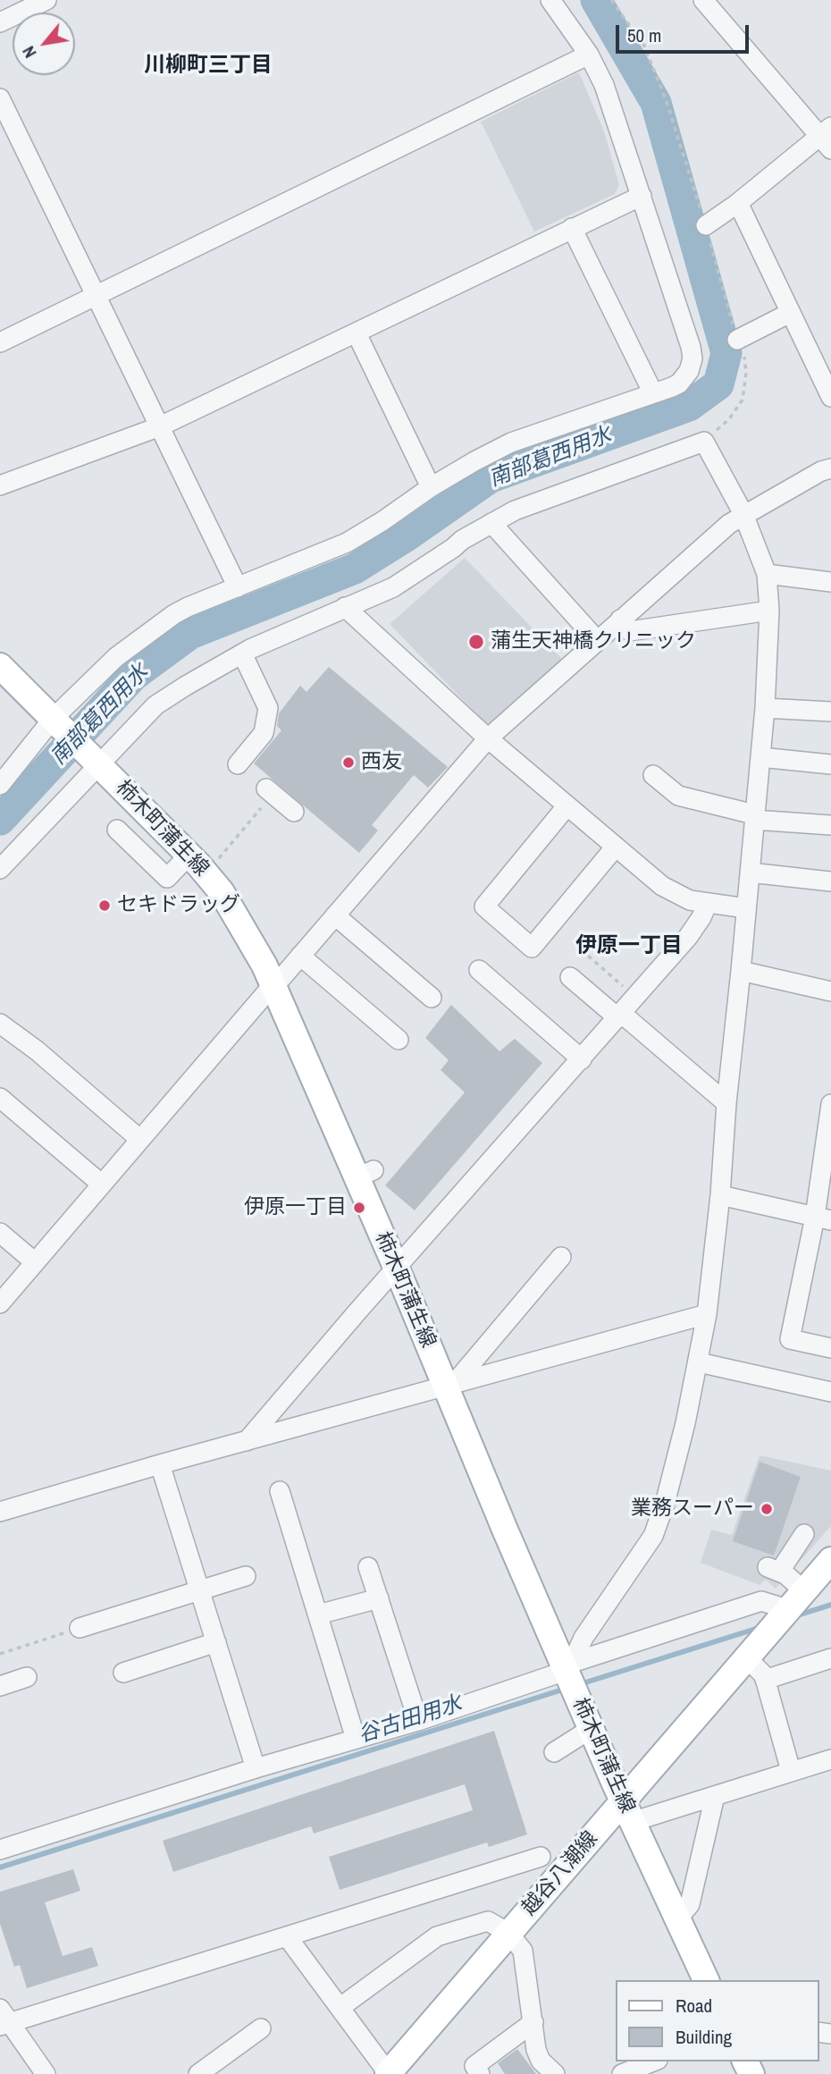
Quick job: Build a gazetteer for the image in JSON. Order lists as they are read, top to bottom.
{
  "streets": {
    "main road": ["柿木町蒲生線", "越谷八潮線"]
  },
  "crossings": [
    ["柿木町蒲生線", "越谷八潮線"]
  ],
  "districts": ["川柳町三丁目", "伊原一丁目"],
  "water": ["南部葛西用水", "谷古田用水"],
  "places": [
    "蒲生天神橋クリニック",
    "西友",
    "セキドラッグ",
    "伊原一丁目",
    "業務スーパー"
  ],
  "legend": ["Road", "Building"],
  "scale_bar": "50 m",
  "north": "bottom left"
}
